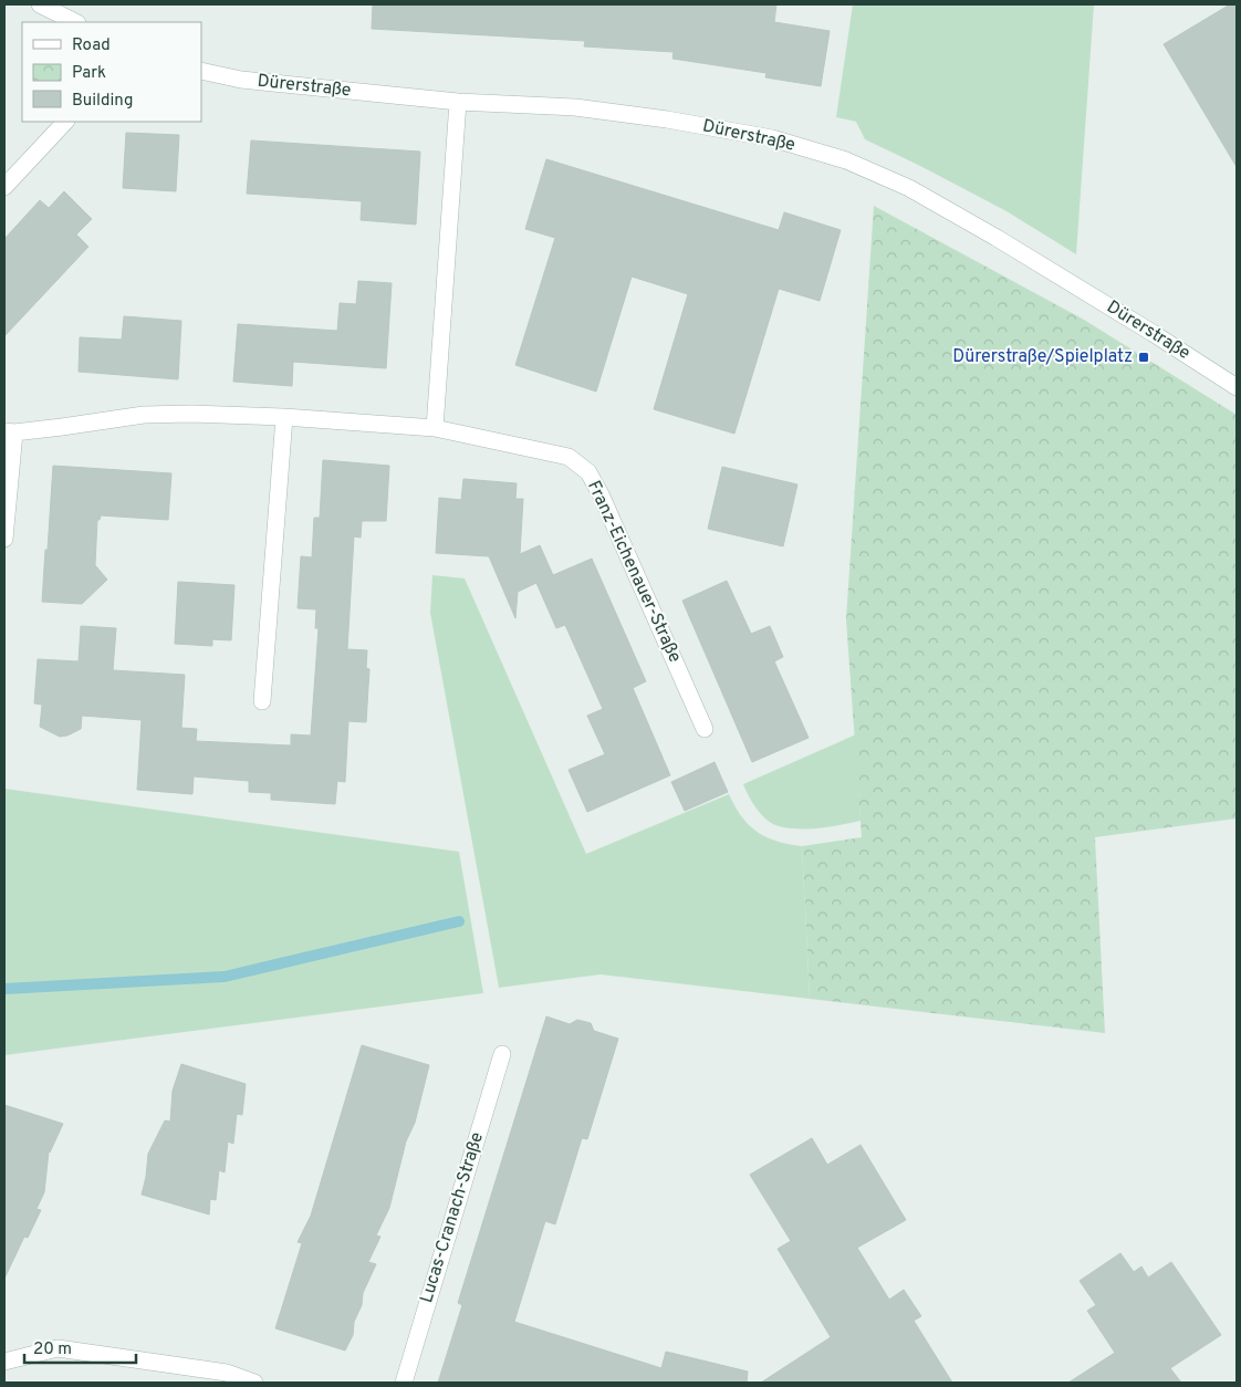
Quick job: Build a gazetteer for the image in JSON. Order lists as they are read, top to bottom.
{
  "streets": {
    "street": ["Dürerstraße", "Franz-Eichenauer-Straße", "Lucas-Cranach-Straße"]
  },
  "places": {
    "transit": ["Dürerstraße/Spielplatz"]
  },
  "legend": ["Road", "Park", "Building"],
  "scale_bar": "20 m"
}
